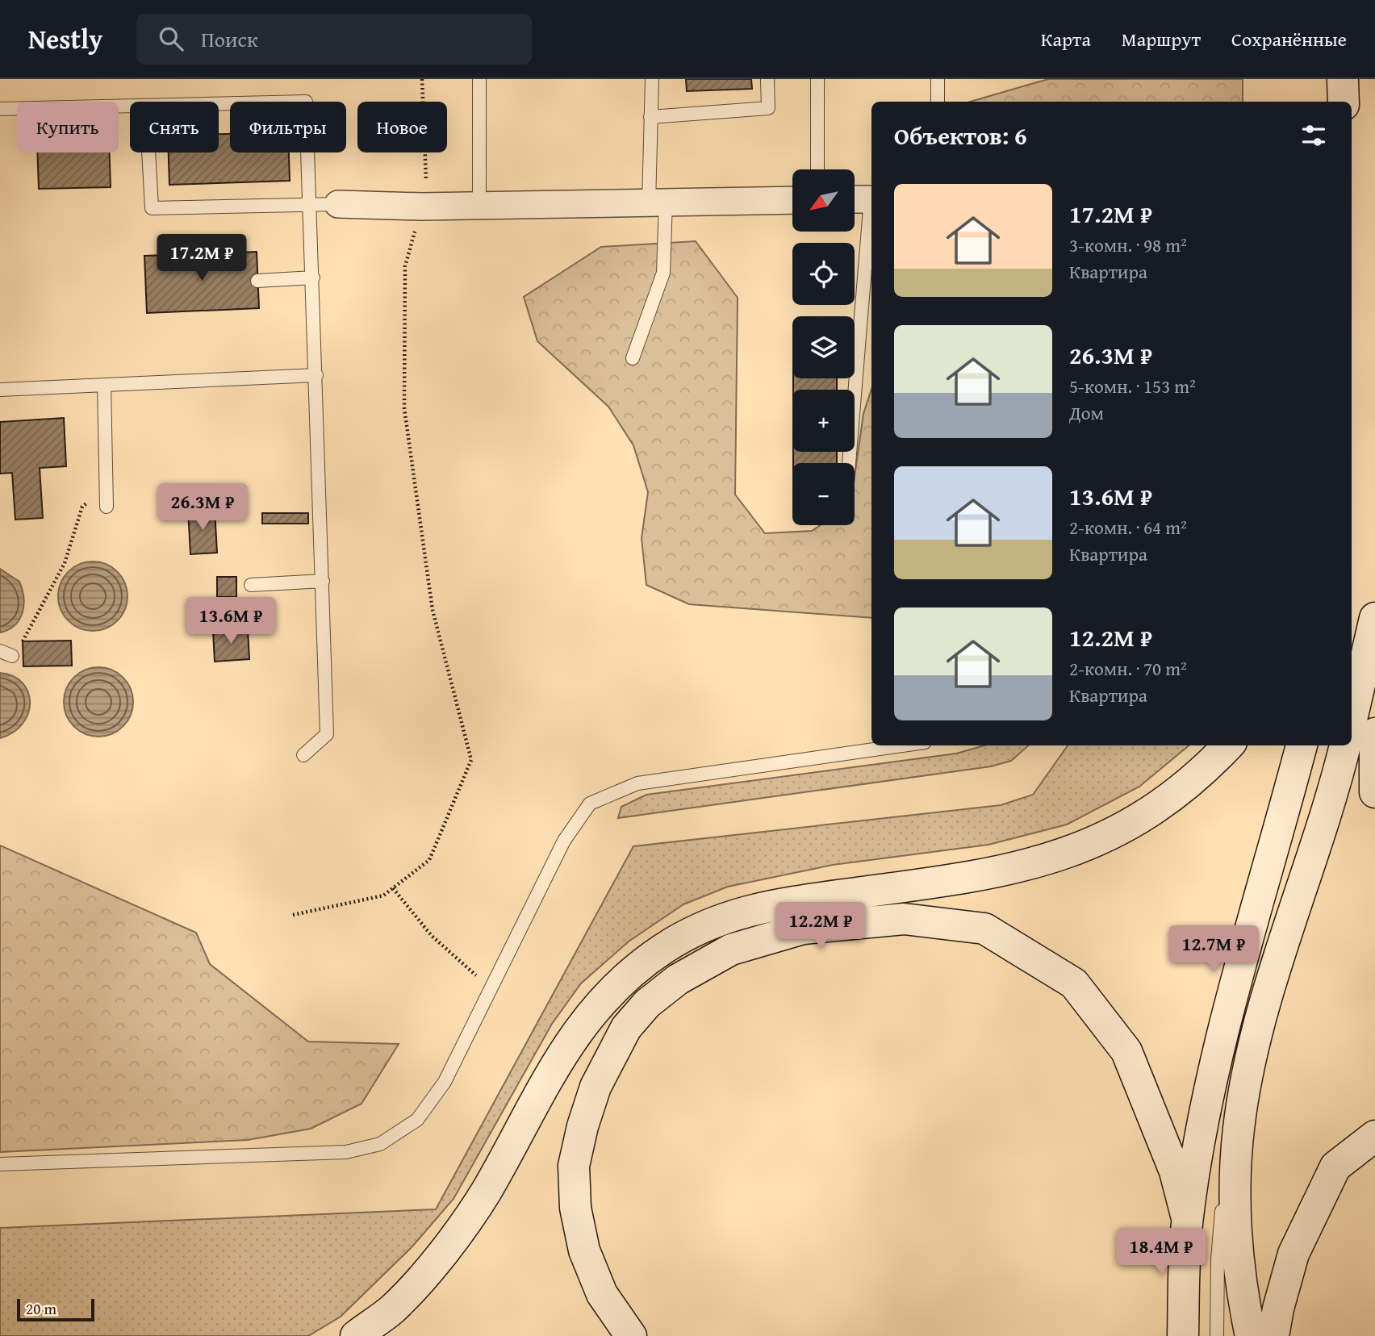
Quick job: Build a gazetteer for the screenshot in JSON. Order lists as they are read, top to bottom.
{
  "scale_bar": "20 m",
  "north": "bottom left",
  "page": {
    "header": "Nestly",
    "search": "Поиск",
    "nav": ["Карта", "Маршрут", "Сохранённые"],
    "chip": [
      "Купить",
      "Снять",
      "Фильтры",
      "Новое"
    ],
    "heading": "Объектов: 6",
    "map_buttons": ["+", "−"],
    "list": [
      {
        "name": "17.2M ₽",
        "note": "3-комн. · 98 m² · Квартира"
      },
      {
        "name": "26.3M ₽",
        "note": "5-комн. · 153 m² · Дом"
      },
      {
        "name": "13.6M ₽",
        "note": "2-комн. · 64 m² · Квартира"
      },
      {
        "name": "12.2M ₽",
        "note": "2-комн. · 70 m² · Квартира"
      }
    ],
    "price": [
      "17.2M ₽",
      "26.3M ₽",
      "13.6M ₽",
      "12.2M ₽",
      "12.7M ₽",
      "18.4M ₽"
    ],
    "scale": "20 m"
  }
}
